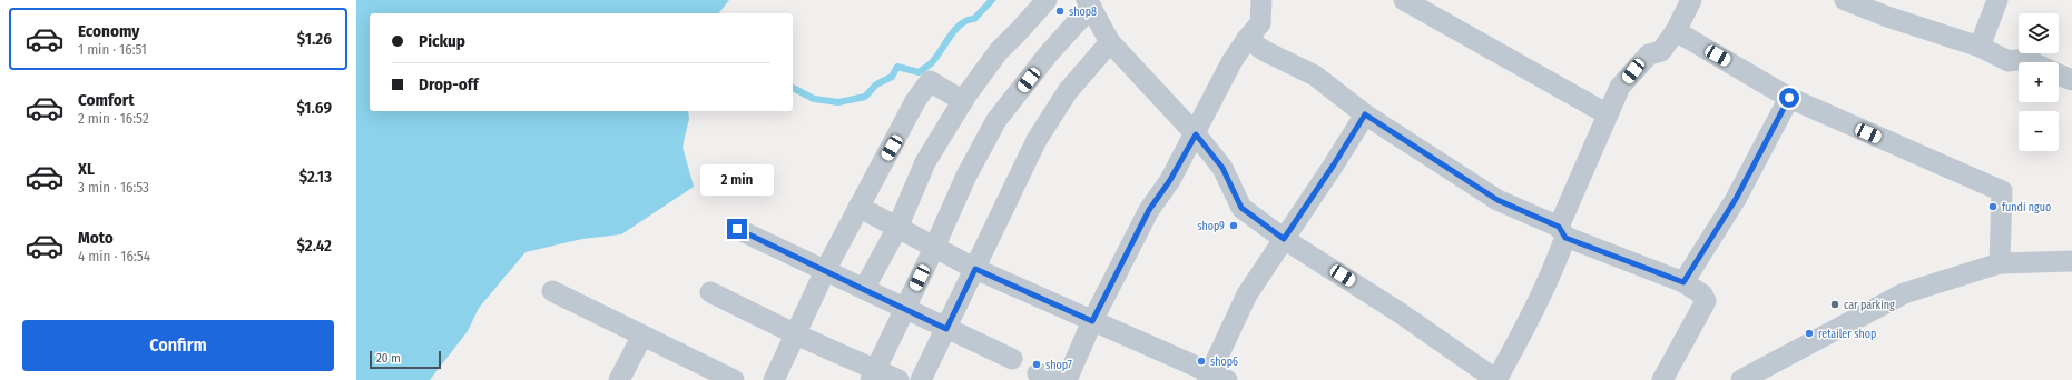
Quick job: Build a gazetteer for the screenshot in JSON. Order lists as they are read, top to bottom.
{
  "places": [
    "shop8",
    "fundi nguo",
    "shop9",
    "car parking",
    "retailer shop",
    "shop6",
    "shop7"
  ],
  "scale_bar": "20 m",
  "page": {
    "list": [
      {
        "name": "Economy",
        "note": "1 min · 16:51",
        "value": "$1.26"
      },
      {
        "name": "Comfort",
        "note": "2 min · 16:52",
        "value": "$1.69"
      },
      {
        "name": "XL",
        "note": "3 min · 16:53",
        "value": "$2.13"
      },
      {
        "name": "Moto",
        "note": "4 min · 16:54",
        "value": "$2.42"
      }
    ],
    "map_buttons": ["+", "−"],
    "banner": ["Pickup", "Drop-off"],
    "bubble": "2 min",
    "buttons": "Confirm",
    "scale": "20 m"
  }
}
